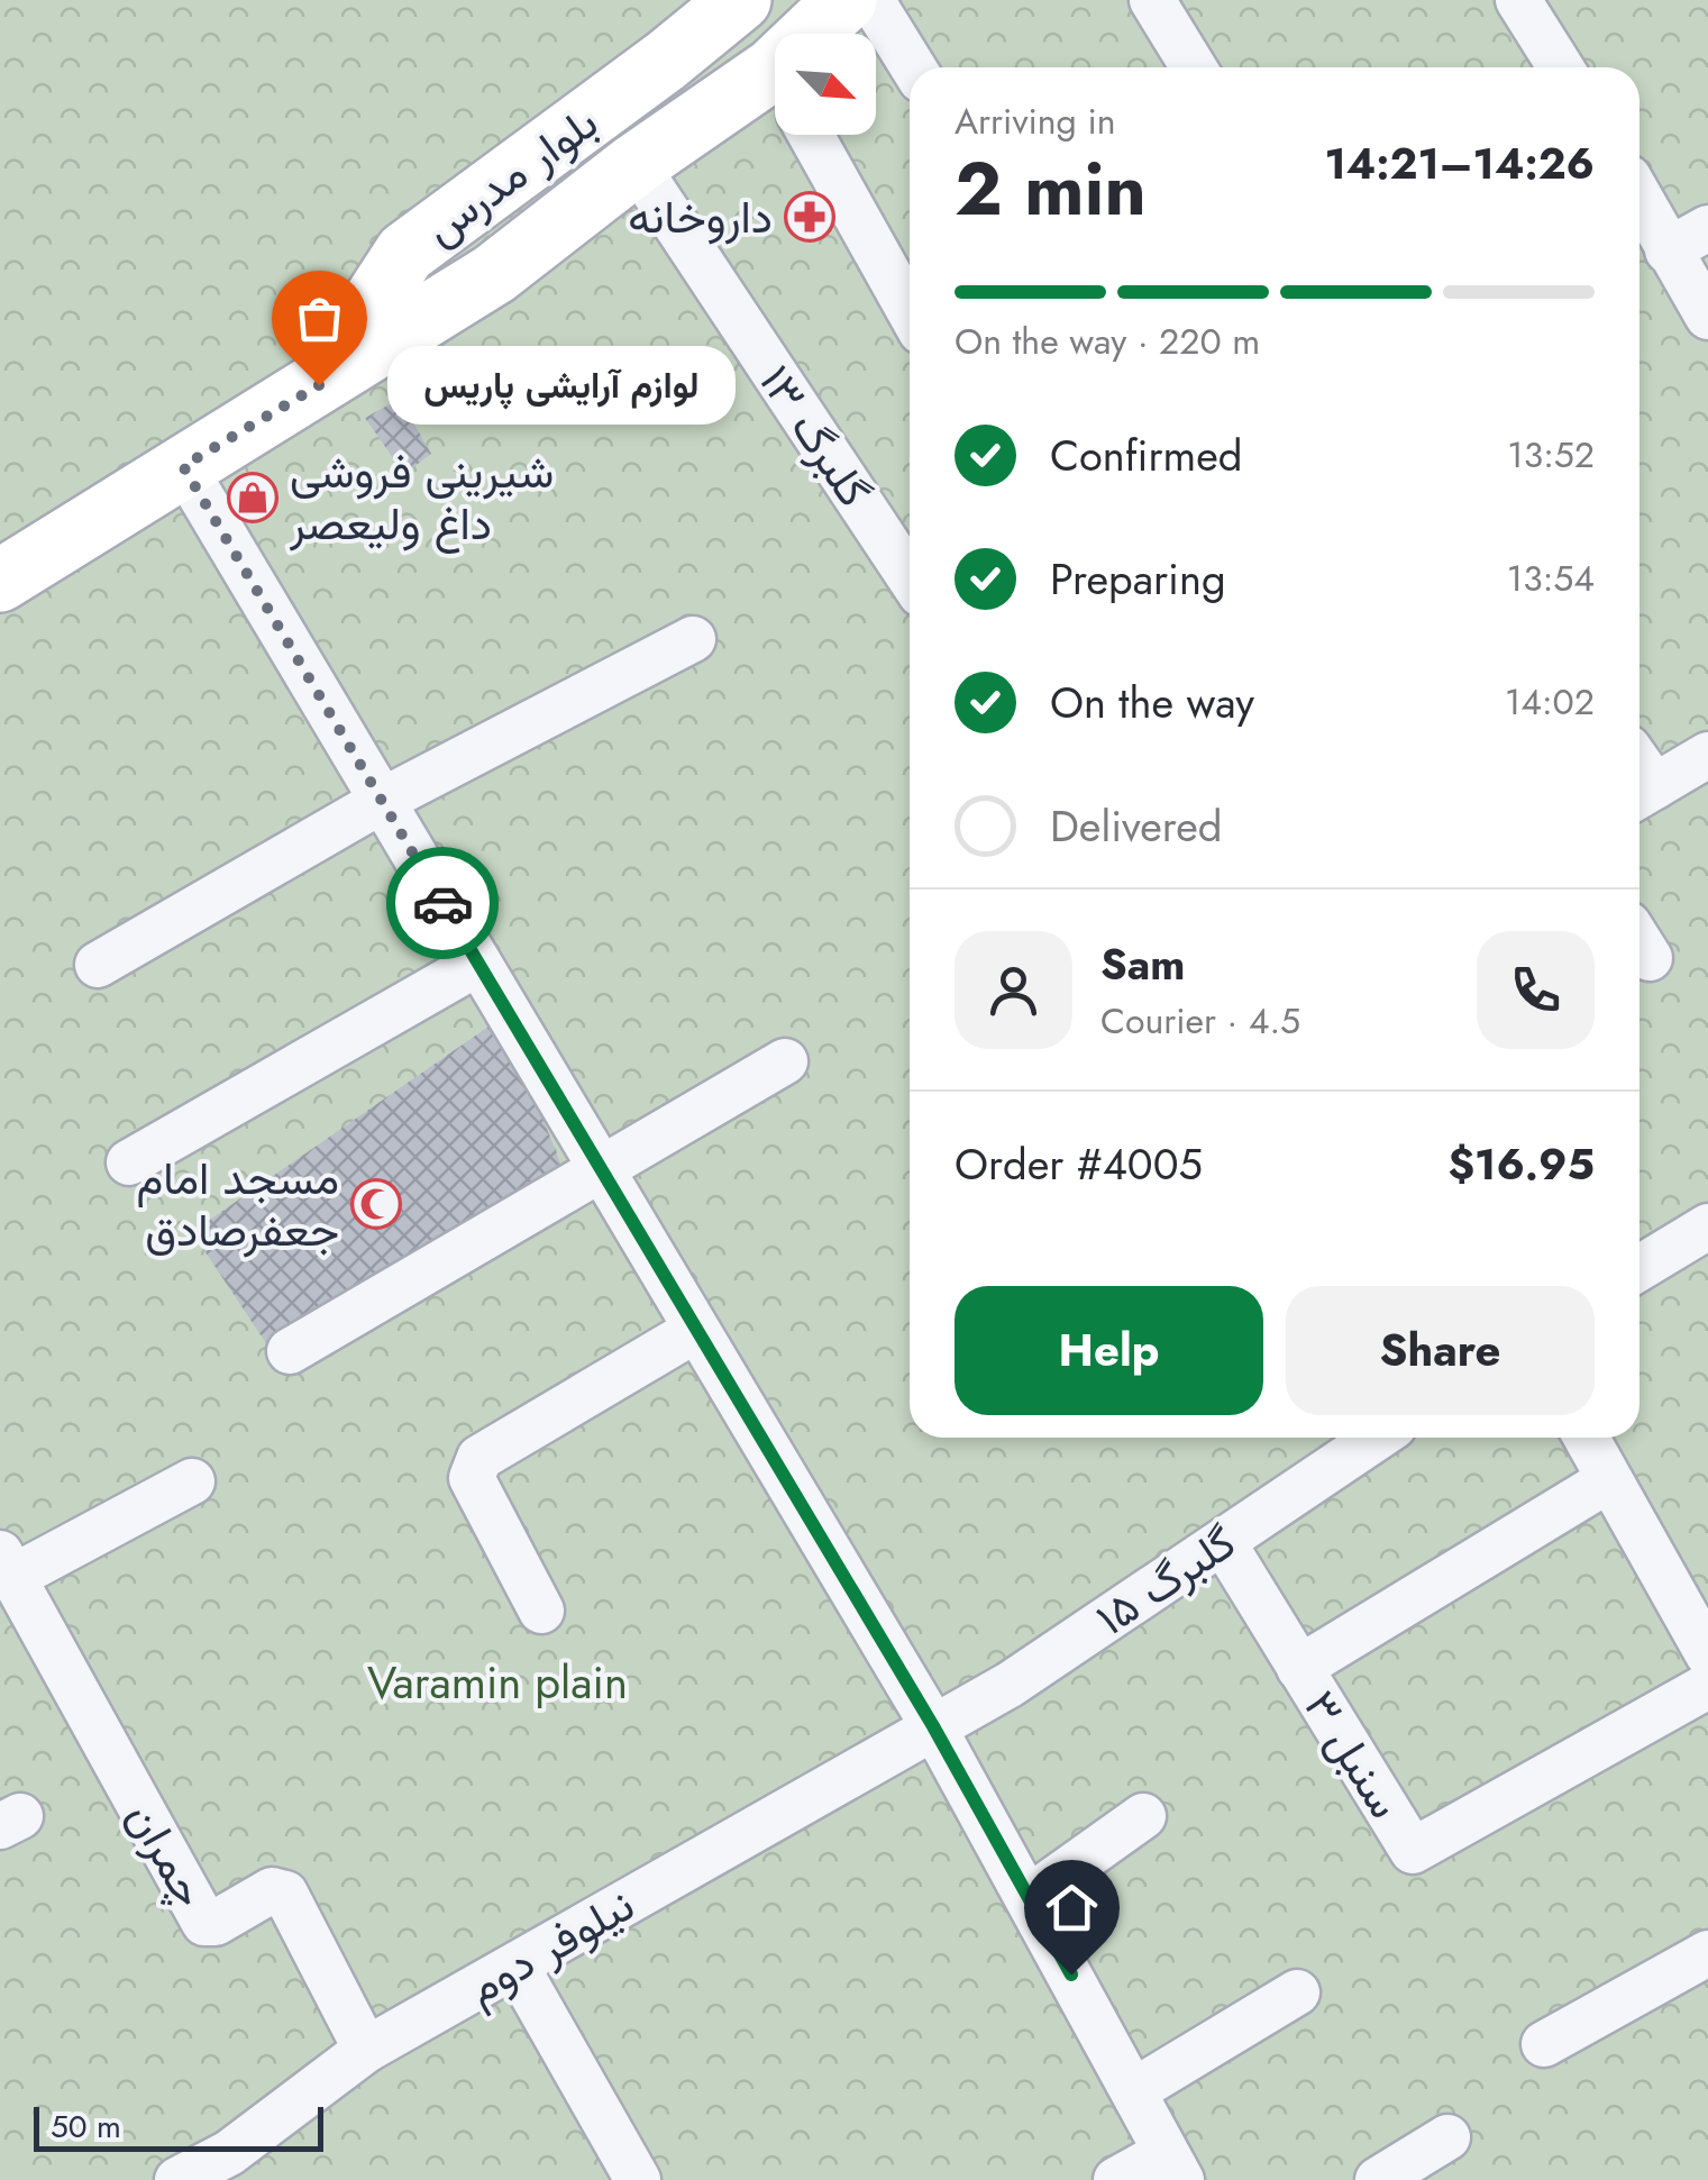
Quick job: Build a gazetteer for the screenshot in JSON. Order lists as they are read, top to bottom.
{
  "streets": {
    "main road": ["بلوار مدرس"],
    "street": [
      "گلبرگ ۱۳",
      "گلبرگ ۱۵",
      "سنبل ۳",
      "چمران",
      "نیلوفر دوم"
    ]
  },
  "crossings": [
    ["بلوار مدرس", "گلبرگ ۱۳"],
    ["گلبرگ ۱۵", "سنبل ۳"],
    ["گلبرگ ۱۵", "نیلوفر دوم"],
    ["چمران", "نیلوفر دوم"]
  ],
  "parks": ["Varamin plain"],
  "places": {
    "pharmacy": ["داروخانه"],
    "other": ["لوازم آرایشی پاریس"],
    "shop": ["شیرینی فروشی داغ ولیعصر"],
    "mosque": ["مسجد امام جعفرصادق"]
  },
  "scale_bar": "50 m",
  "north": "bottom right",
  "page": {
    "heading": ["2 min", "Arriving in", "14:21–14:26"],
    "panel": [
      "Sam",
      "Courier · 4.5",
      "Order #4005",
      "$16.95"
    ],
    "bar": "On the way · 220 m",
    "bubble": "لوازم آرایشی پاریس",
    "list": [
      ["Confirmed", "13:52"],
      ["Preparing", "13:54"],
      ["On the way", "14:02"],
      "Delivered"
    ],
    "buttons": ["Help", "Share"],
    "scale": "50 m"
  }
}
